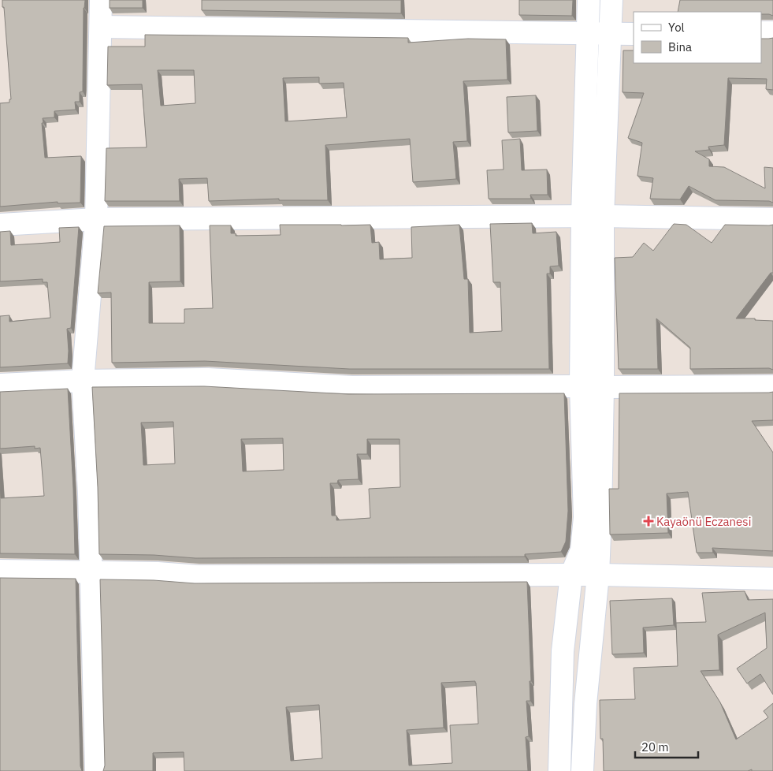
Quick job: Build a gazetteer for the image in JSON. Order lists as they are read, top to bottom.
{
  "places": {
    "health": ["Kayaönü Eczanesi"]
  },
  "legend": ["Yol", "Bina"],
  "scale_bar": "20 m"
}
